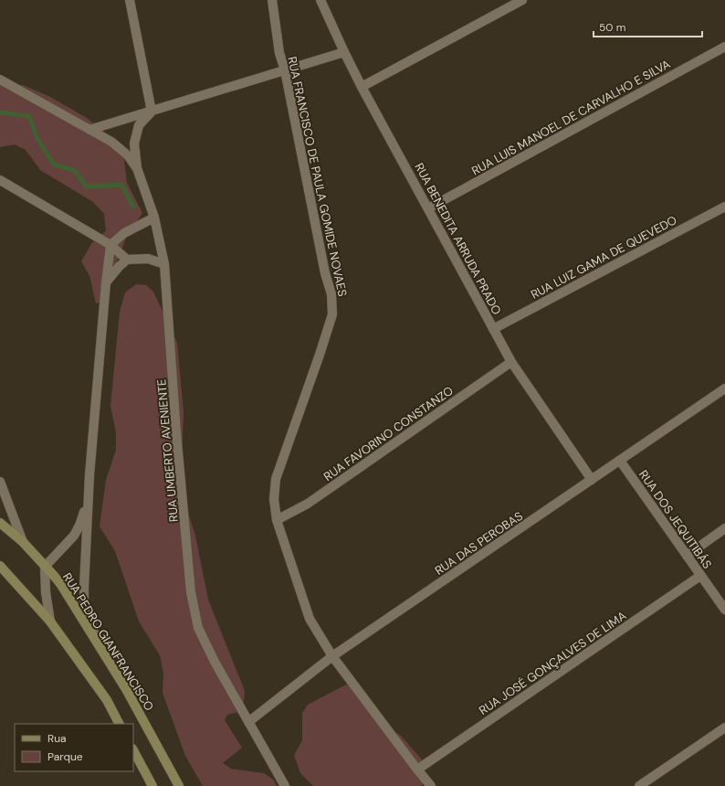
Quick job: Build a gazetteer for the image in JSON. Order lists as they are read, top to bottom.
{
  "streets": {
    "street": [
      "RUA LUIS MANOEL DE CARVALHO E SILVA",
      "RUA FRANCISCO DE PAULA GOMIDE NOVAES",
      "RUA BENEDITA ARRUDA PRADO",
      "RUA LUIZ GAMA DE QUEVEDO",
      "RUA FAVORINO CONSTANZO",
      "RUA UMBERTO AVENIENTE",
      "RUA DOS JEQUITIBÁS",
      "RUA DAS PEROBAS",
      "RUA PEDRO GIANFRANCISCO",
      "RUA JOSÉ GONÇALVES DE LIMA"
    ]
  },
  "crossings": [
    ["RUA LUIS MANOEL DE CARVALHO E SILVA", "RUA BENEDITA ARRUDA PRADO"],
    ["RUA FRANCISCO DE PAULA GOMIDE NOVAES", "RUA FAVORINO CONSTANZO"],
    ["RUA FRANCISCO DE PAULA GOMIDE NOVAES", "RUA DAS PEROBAS"],
    ["RUA FRANCISCO DE PAULA GOMIDE NOVAES", "RUA JOSÉ GONÇALVES DE LIMA"],
    ["RUA BENEDITA ARRUDA PRADO", "RUA LUIZ GAMA DE QUEVEDO"],
    ["RUA BENEDITA ARRUDA PRADO", "RUA FAVORINO CONSTANZO"],
    ["RUA BENEDITA ARRUDA PRADO", "RUA DAS PEROBAS"],
    ["RUA UMBERTO AVENIENTE", "RUA DAS PEROBAS"],
    ["RUA DOS JEQUITIBÁS", "RUA DAS PEROBAS"],
    ["RUA DOS JEQUITIBÁS", "RUA JOSÉ GONÇALVES DE LIMA"]
  ],
  "legend": ["Rua", "Parque"],
  "scale_bar": "50 m"
}
